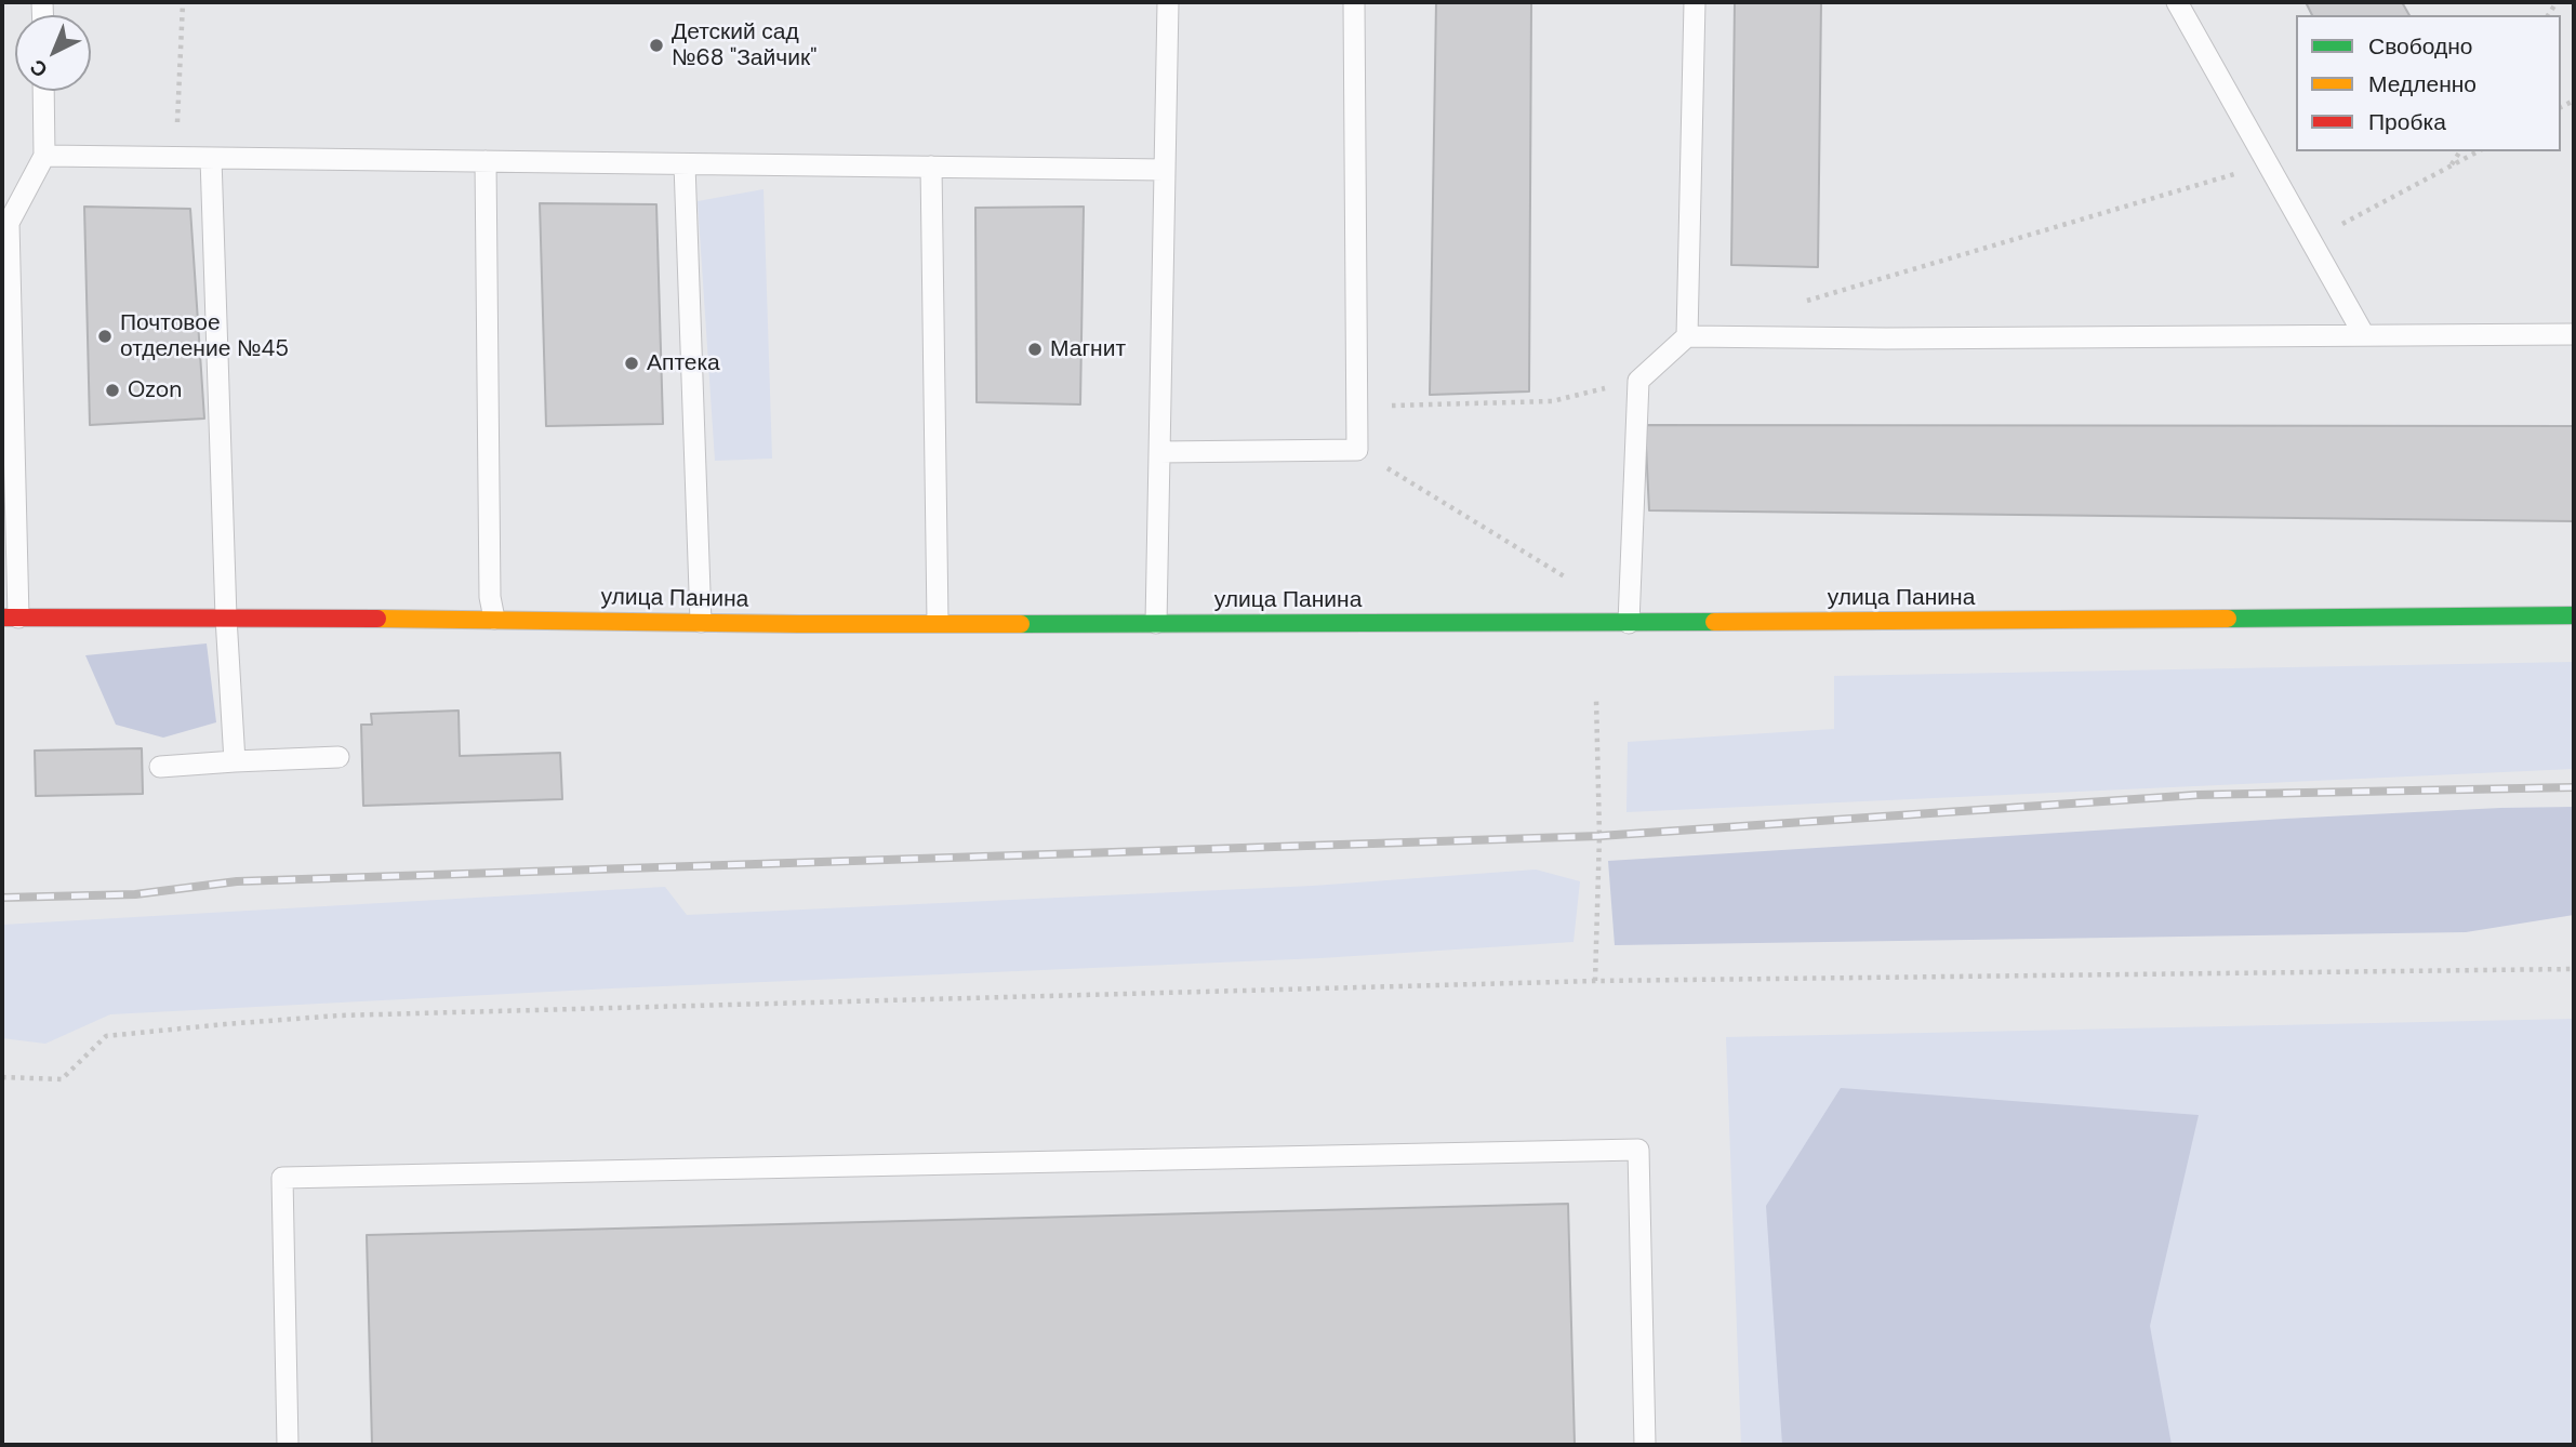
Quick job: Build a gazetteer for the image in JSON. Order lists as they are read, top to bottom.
{
  "streets": {
    "street": ["улица Панина"]
  },
  "places": [
    "Детский сад №68 \"Зайчик\"",
    "Почтовое отделение №45",
    "Магнит",
    "Аптека",
    "Ozon"
  ],
  "legend": ["Свободно", "Медленно", "Пробка"],
  "north": "bottom left"
}
